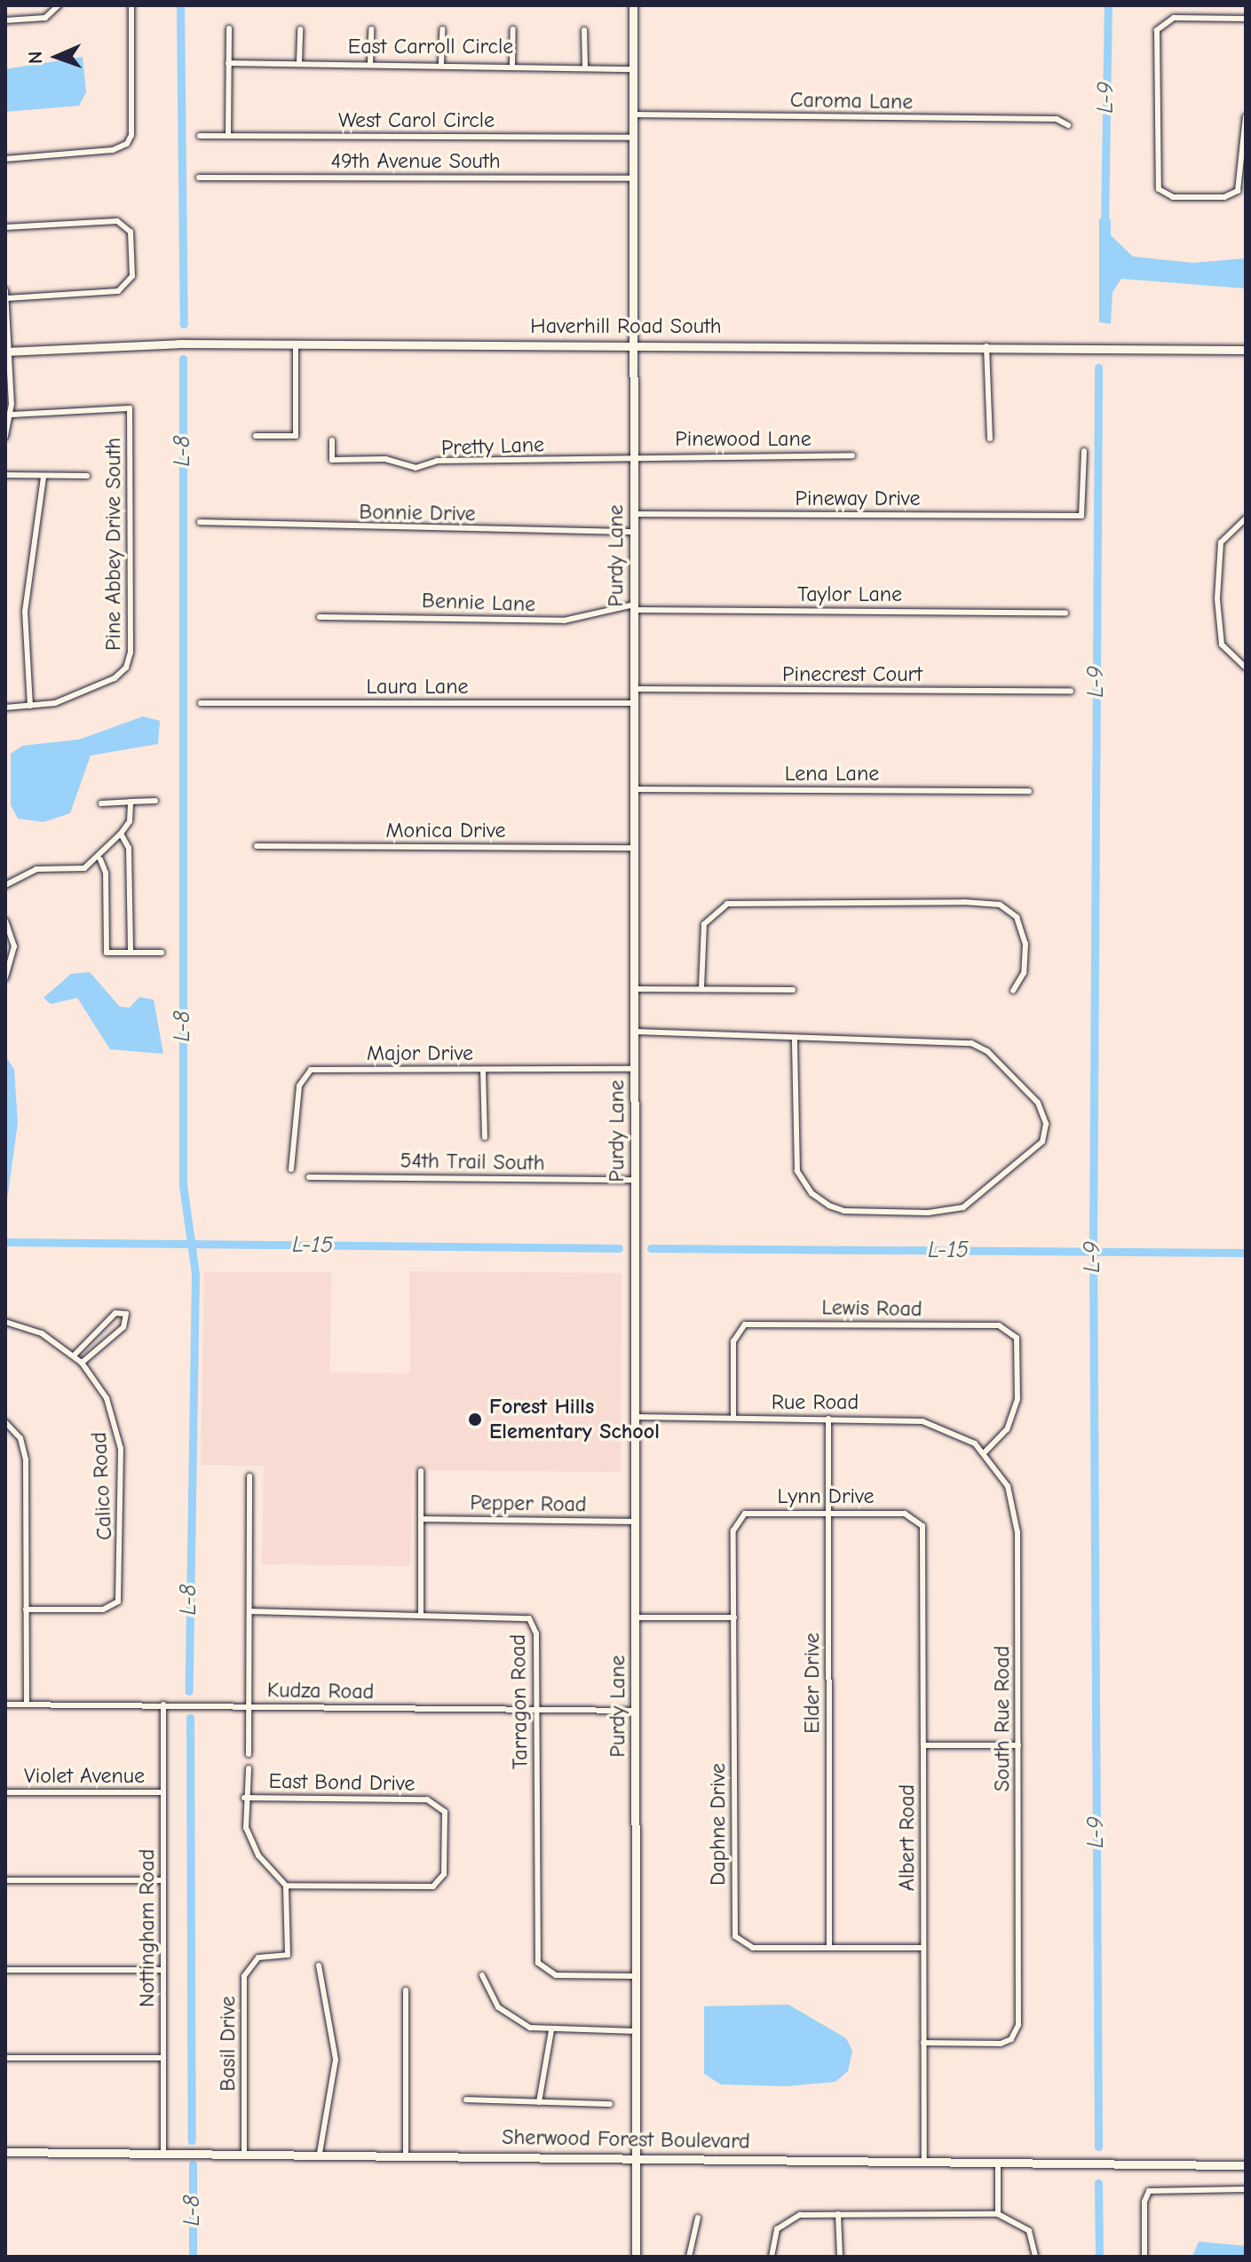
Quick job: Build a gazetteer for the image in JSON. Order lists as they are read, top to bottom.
{
  "streets": {
    "street": [
      "East Carroll Circle",
      "Caroma Lane",
      "West Carol Circle",
      "49th Avenue South",
      "Haverhill Road South",
      "Pinewood Lane",
      "Pretty Lane",
      "Pineway Drive",
      "Bonnie Drive",
      "Pine Abbey Drive South",
      "Purdy Lane",
      "Taylor Lane",
      "Bennie Lane",
      "Pinecrest Court",
      "Laura Lane",
      "Lena Lane",
      "Monica Drive",
      "Major Drive",
      "54th Trail South",
      "Lewis Road",
      "Rue Road",
      "Calico Road",
      "Lynn Drive",
      "Pepper Road",
      "Elder Drive",
      "Kudza Road",
      "Tarragon Road",
      "South Rue Road",
      "Violet Avenue",
      "East Bond Drive",
      "Daphne Drive",
      "Albert Road",
      "Nottingham Road",
      "Basil Drive",
      "Sherwood Forest Boulevard"
    ]
  },
  "crossings": [
    ["East Carroll Circle", "Purdy Lane"],
    ["Caroma Lane", "Purdy Lane"],
    ["West Carol Circle", "Purdy Lane"],
    ["49th Avenue South", "Purdy Lane"],
    ["Haverhill Road South", "Purdy Lane"],
    ["Pinewood Lane", "Pretty Lane"],
    ["Pinewood Lane", "Purdy Lane"],
    ["Pretty Lane", "Purdy Lane"],
    ["Pineway Drive", "Purdy Lane"],
    ["Bonnie Drive", "Purdy Lane"],
    ["Purdy Lane", "Taylor Lane"],
    ["Purdy Lane", "Bennie Lane"],
    ["Purdy Lane", "Pinecrest Court"],
    ["Purdy Lane", "Laura Lane"],
    ["Purdy Lane", "Lena Lane"],
    ["Purdy Lane", "Monica Drive"],
    ["Purdy Lane", "Major Drive"],
    ["Purdy Lane", "54th Trail South"],
    ["Purdy Lane", "Rue Road"],
    ["Purdy Lane", "Pepper Road"],
    ["Purdy Lane", "Kudza Road"],
    ["Purdy Lane", "Tarragon Road"],
    ["Purdy Lane", "Sherwood Forest Boulevard"],
    ["Taylor Lane", "Bennie Lane"],
    ["Lewis Road", "Rue Road"],
    ["Lewis Road", "South Rue Road"],
    ["Rue Road", "Elder Drive"],
    ["Rue Road", "South Rue Road"],
    ["Lynn Drive", "Elder Drive"],
    ["Lynn Drive", "Daphne Drive"],
    ["Lynn Drive", "Albert Road"],
    ["Elder Drive", "Daphne Drive"],
    ["Kudza Road", "Tarragon Road"],
    ["Kudza Road", "Nottingham Road"],
    ["South Rue Road", "Albert Road"],
    ["Violet Avenue", "Nottingham Road"],
    ["East Bond Drive", "Basil Drive"],
    ["Daphne Drive", "Albert Road"],
    ["Albert Road", "Sherwood Forest Boulevard"],
    ["Nottingham Road", "Sherwood Forest Boulevard"],
    ["Basil Drive", "Sherwood Forest Boulevard"]
  ],
  "water": ["L-9", "L-8", "L-15"],
  "places": ["Forest Hills Elementary School"],
  "north": "left"
}
